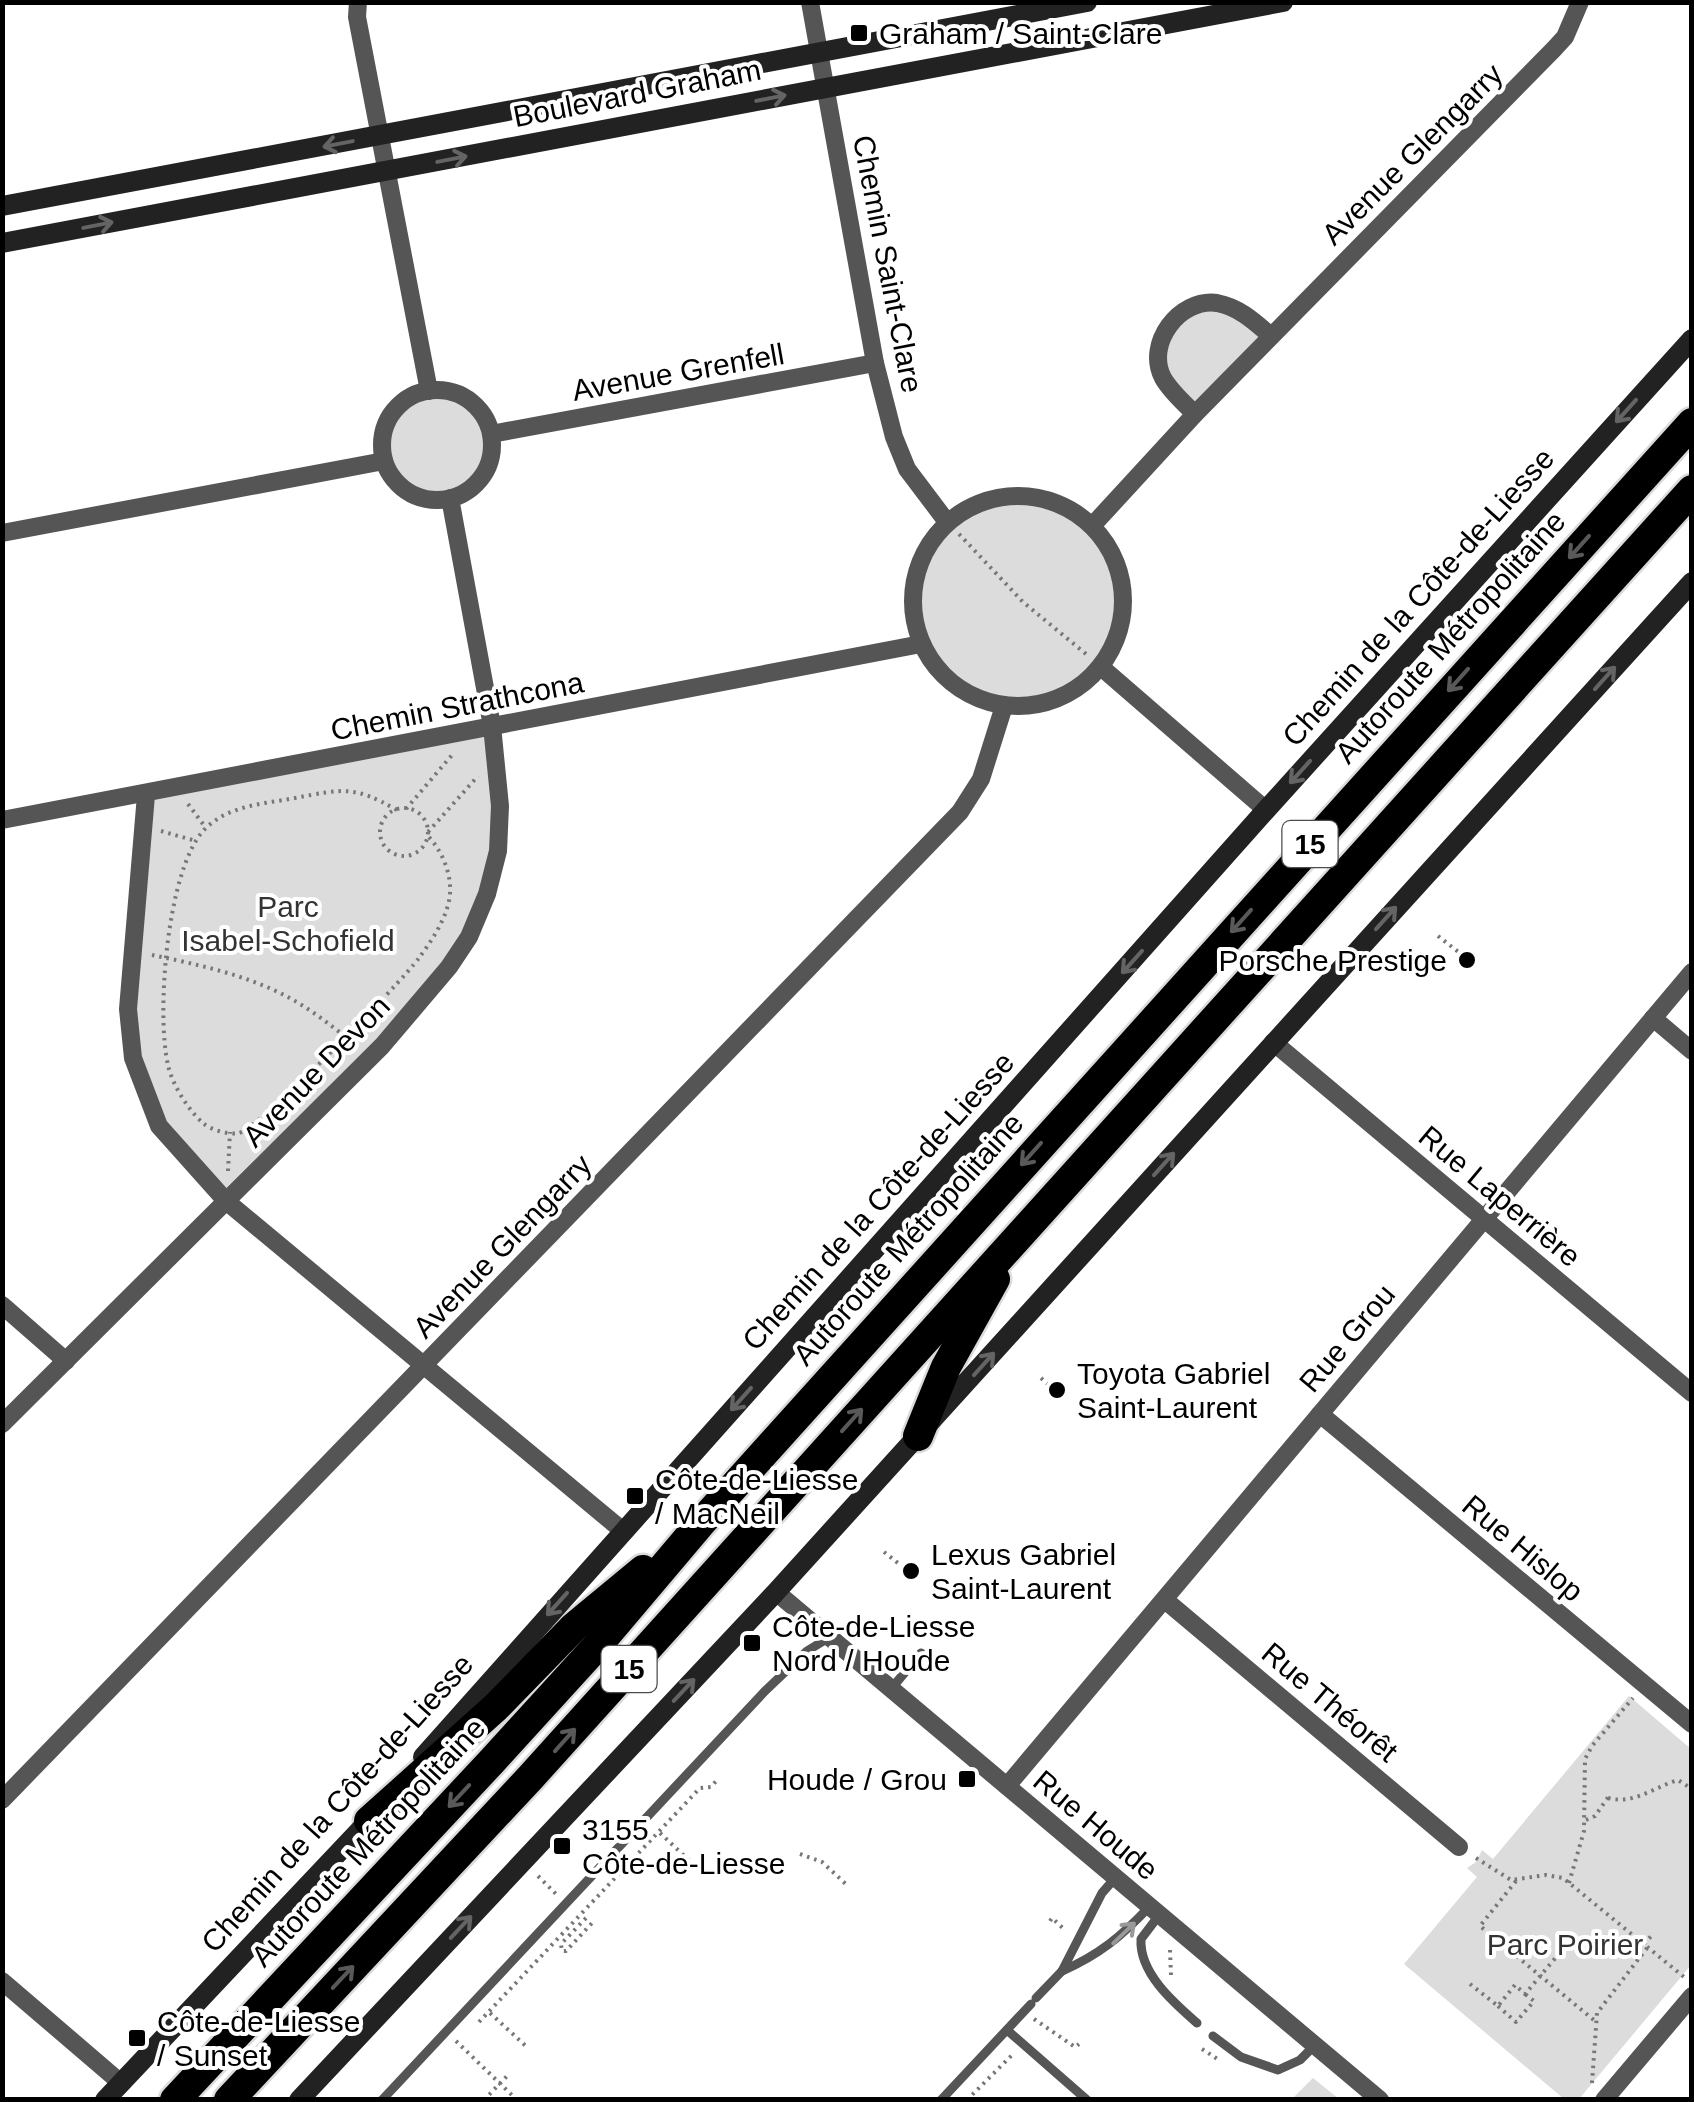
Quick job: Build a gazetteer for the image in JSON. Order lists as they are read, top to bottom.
{
  "streets": {
    "highway": ["Autoroute Métropolitaine", "15"],
    "main road": ["Boulevard Graham", "Chemin de la Côte-de-Liesse"],
    "street": [
      "Avenue Glengarry",
      "Chemin Saint-Clare",
      "Avenue Grenfell",
      "Chemin Strathcona",
      "Avenue Devon",
      "Rue Laperrière",
      "Rue Grou",
      "Rue Hislop",
      "Rue Théorêt",
      "Rue Houde"
    ]
  },
  "crossings": [
    ["Boulevard Graham", "Chemin Saint-Clare"],
    ["Chemin Saint-Clare", "Avenue Grenfell"],
    ["Avenue Grenfell", "Avenue Devon"],
    ["Chemin Strathcona", "Avenue Devon"],
    ["Rue Laperrière", "Rue Grou"],
    ["Rue Grou", "Rue Hislop"],
    ["Rue Grou", "Rue Théorêt"],
    ["Rue Grou", "Rue Houde"]
  ],
  "parks": ["Parc Isabel-Schofield", "Parc Poirier"],
  "places": {
    "transit": [
      "Graham / Saint-Clare",
      "Côte-de-Liesse / MacNeil",
      "Côte-de-Liesse Nord / Houde",
      "Houde / Grou",
      "3155 Côte-de-Liesse",
      "Côte-de-Liesse / Sunset"
    ],
    "other": ["Porsche Prestige", "Toyota Gabriel Saint-Laurent", "Lexus Gabriel Saint-Laurent"]
  }
}
